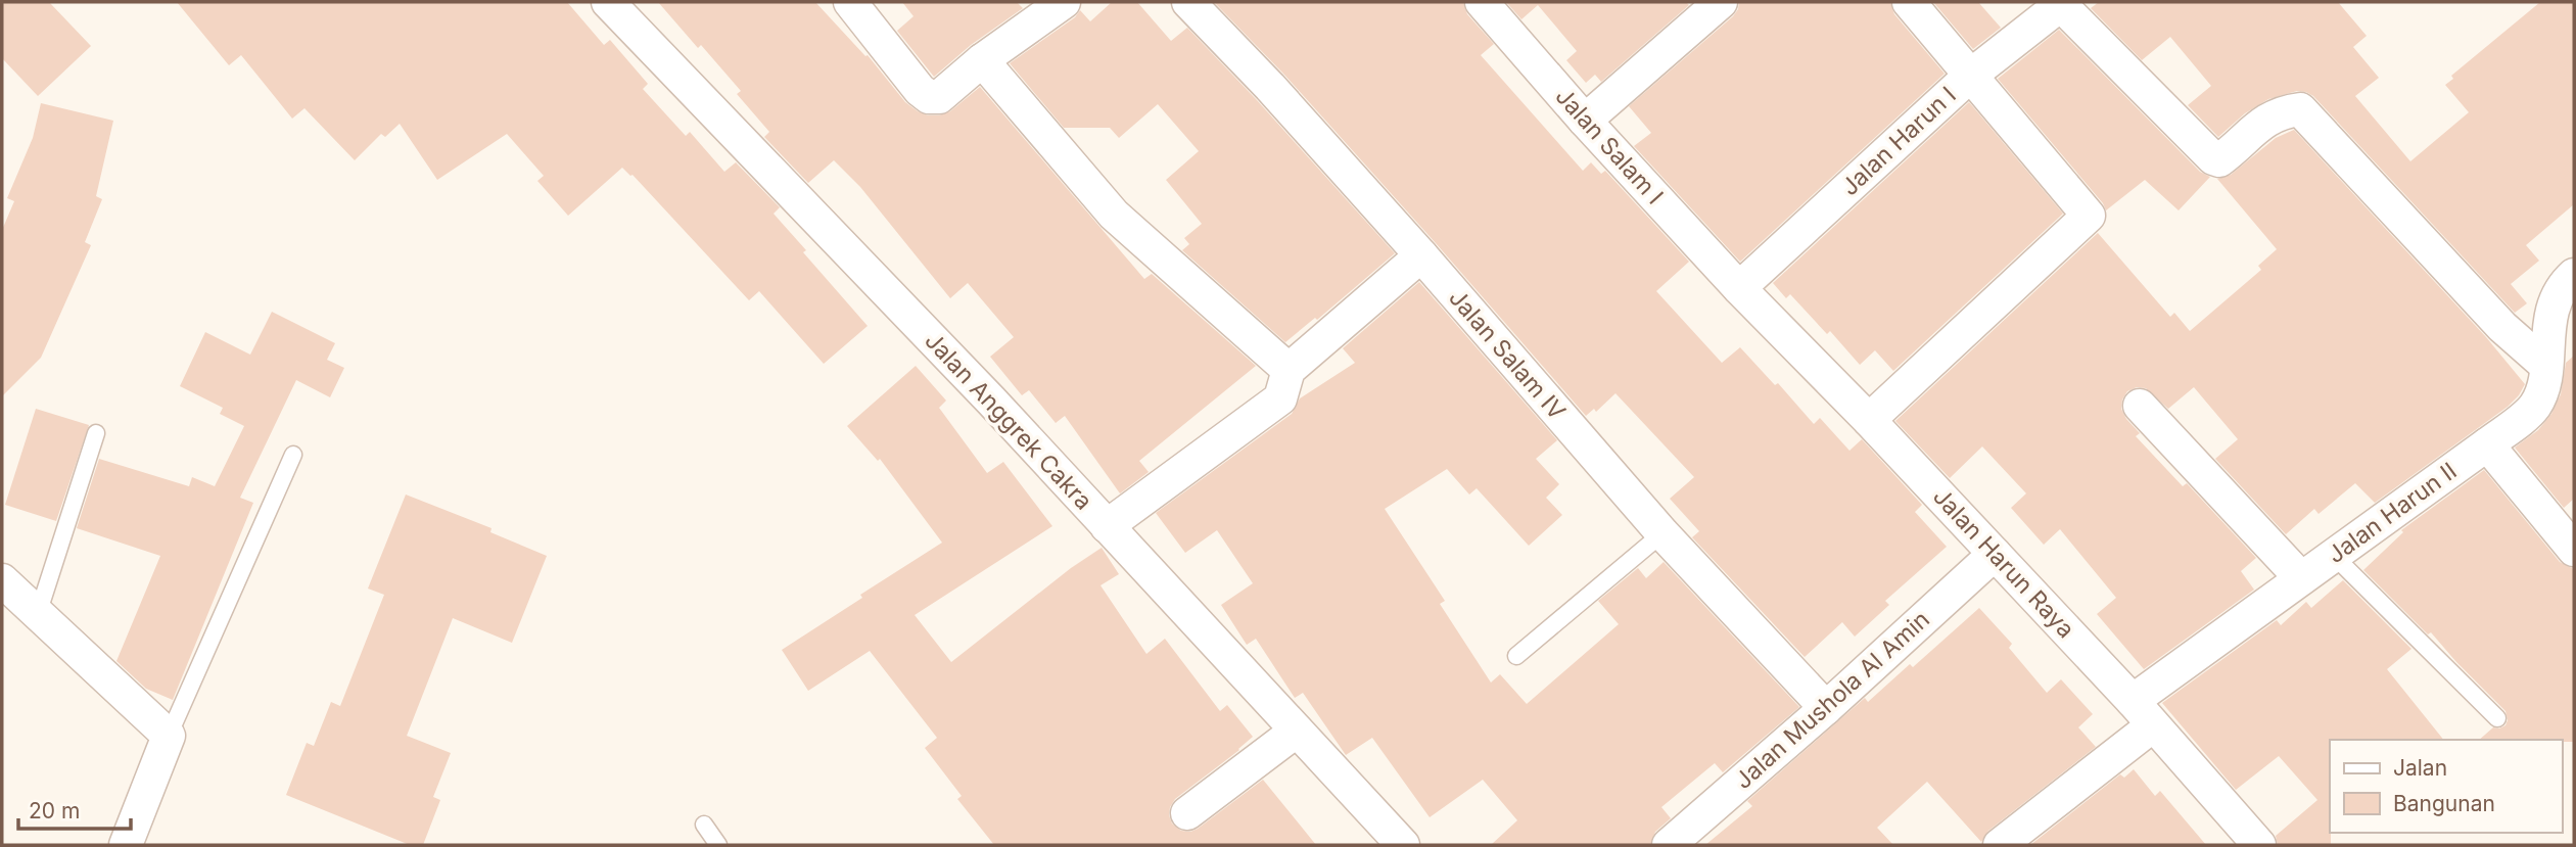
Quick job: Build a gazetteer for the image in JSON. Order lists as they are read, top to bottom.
{
  "streets": {
    "street": [
      "Jalan Harun I",
      "Jalan Salam I",
      "Jalan Salam IV",
      "Jalan Anggrek Cakra",
      "Jalan Harun II",
      "Jalan Harun Raya",
      "Jalan Mushola Al Amin"
    ]
  },
  "crossings": [
    ["Jalan Harun I", "Jalan Salam I"],
    ["Jalan Harun I", "Jalan Harun Raya"],
    ["Jalan Salam I", "Jalan Harun Raya"],
    ["Jalan Salam IV", "Jalan Mushola Al Amin"],
    ["Jalan Harun II", "Jalan Harun Raya"],
    ["Jalan Harun Raya", "Jalan Mushola Al Amin"]
  ],
  "legend": ["Jalan", "Bangunan"],
  "scale_bar": "20 m"
}
